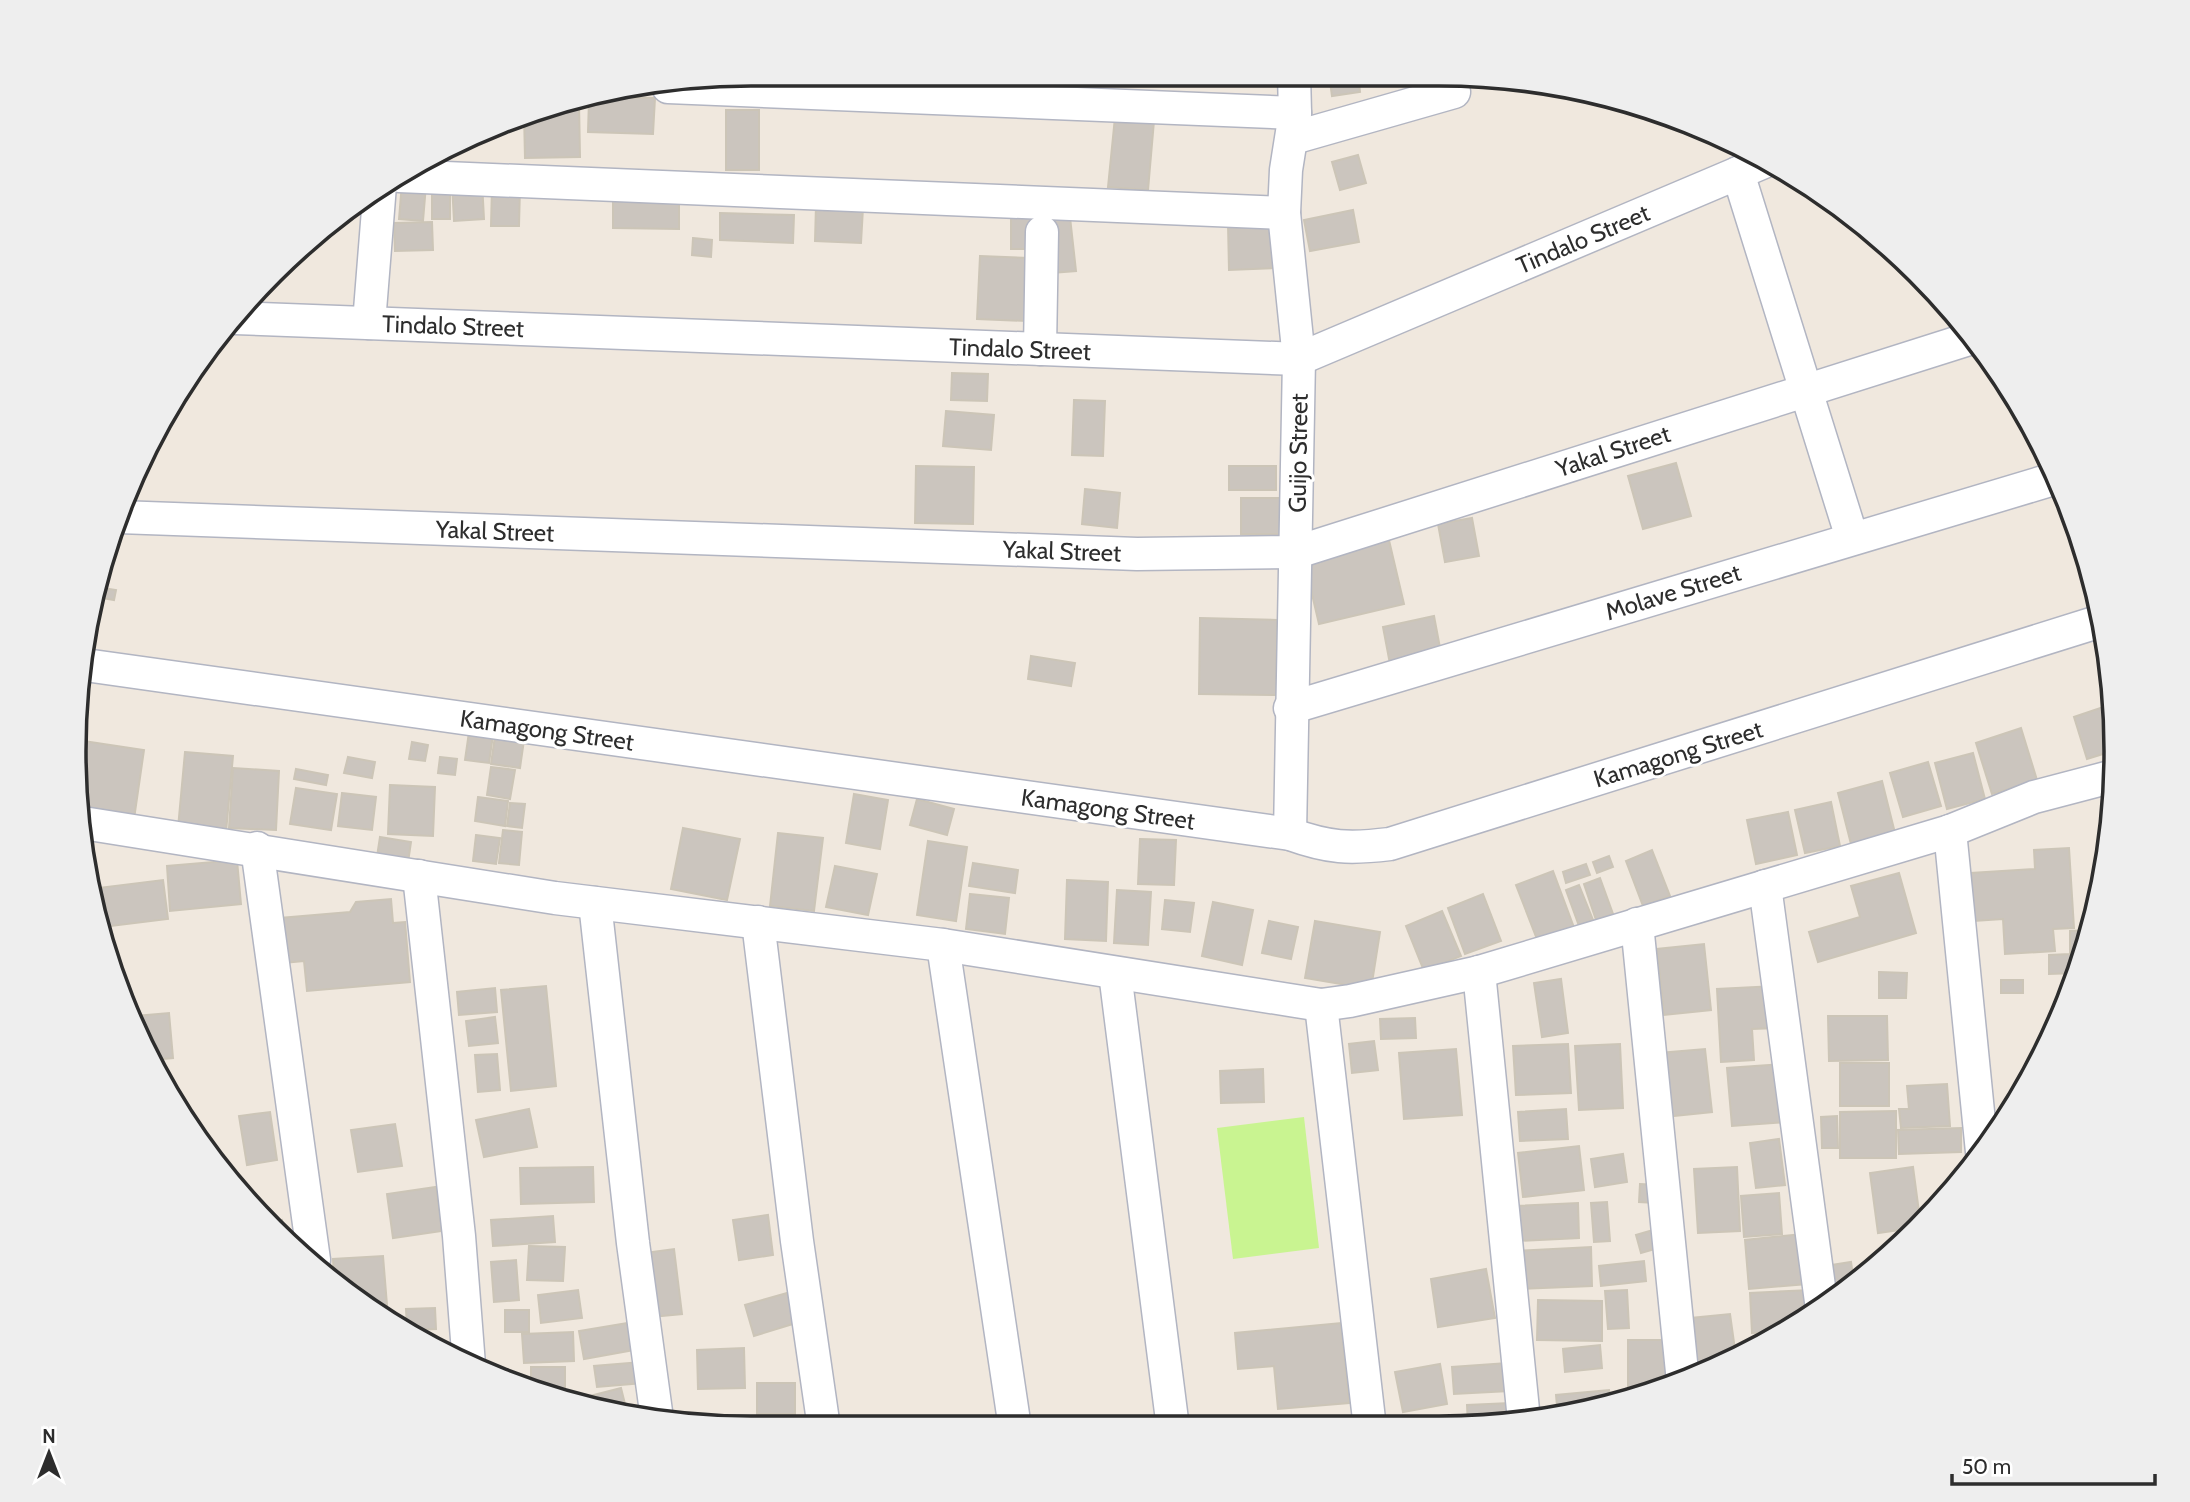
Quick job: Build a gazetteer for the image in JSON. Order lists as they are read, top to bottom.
{
  "streets": {
    "street": [
      "Tindalo Street",
      "Yakal Street",
      "Guijo Street",
      "Molave Street",
      "Kamagong Street"
    ]
  },
  "crossings": [
    ["Tindalo Street", "Guijo Street"],
    ["Yakal Street", "Guijo Street"],
    ["Guijo Street", "Molave Street"],
    ["Guijo Street", "Kamagong Street"]
  ],
  "scale_bar": "50 m",
  "north": "top"
}
